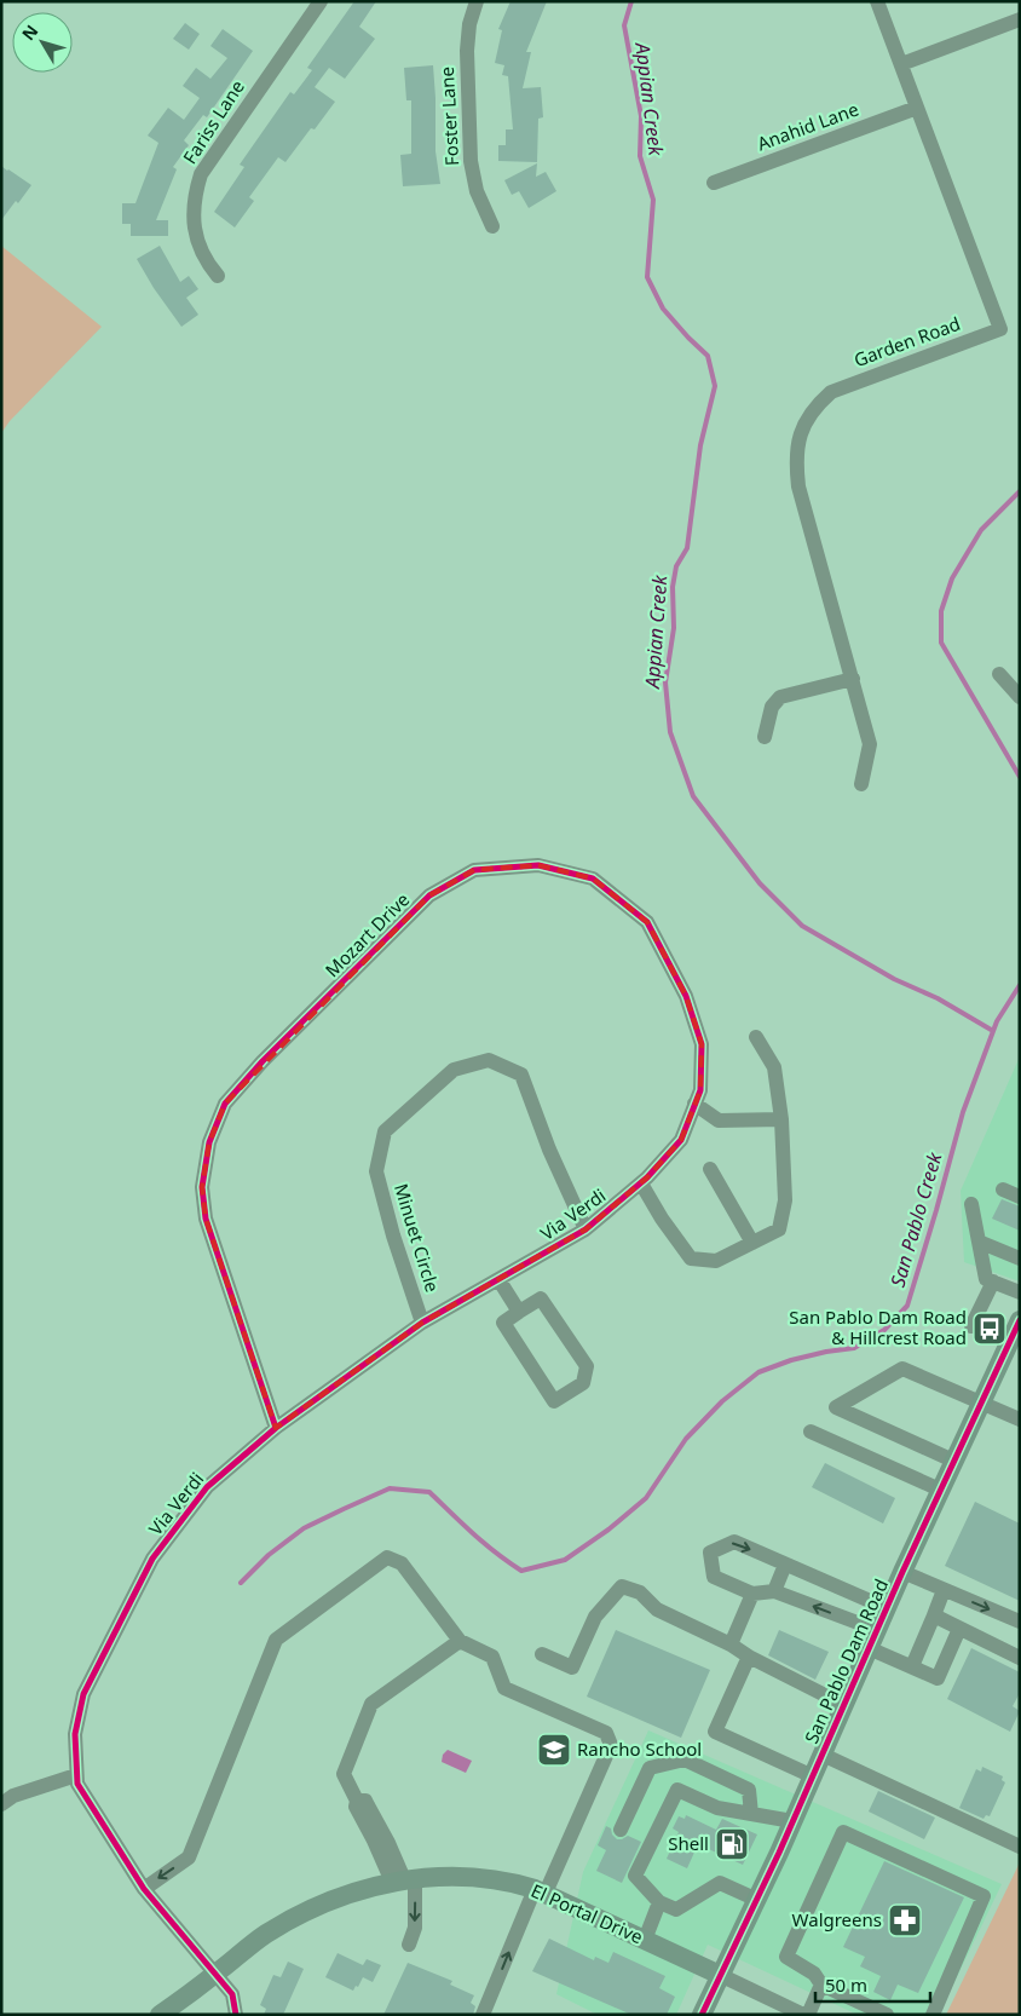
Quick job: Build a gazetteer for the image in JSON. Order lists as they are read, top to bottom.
{
  "streets": {
    "main road": ["San Pablo Dam Road", "El Portal Drive"],
    "street": [
      "Foster Lane",
      "Fariss Lane",
      "Anahid Lane",
      "Garden Road",
      "Mozart Drive",
      "Via Verdi",
      "Minuet Circle"
    ]
  },
  "crossings": [
    ["Anahid Lane", "Garden Road"],
    ["Mozart Drive", "Via Verdi"],
    ["Via Verdi", "Minuet Circle"],
    ["Via Verdi", "El Portal Drive"],
    ["San Pablo Dam Road", "El Portal Drive"]
  ],
  "water": ["Appian Creek", "San Pablo Creek"],
  "places": {
    "bus stop": ["San Pablo Dam Road & Hillcrest Road"],
    "school or university": ["Rancho School"],
    "fuel station": ["Shell"],
    "pharmacy": ["Walgreens"]
  },
  "scale_bar": "50 m",
  "north": "top left"
}
